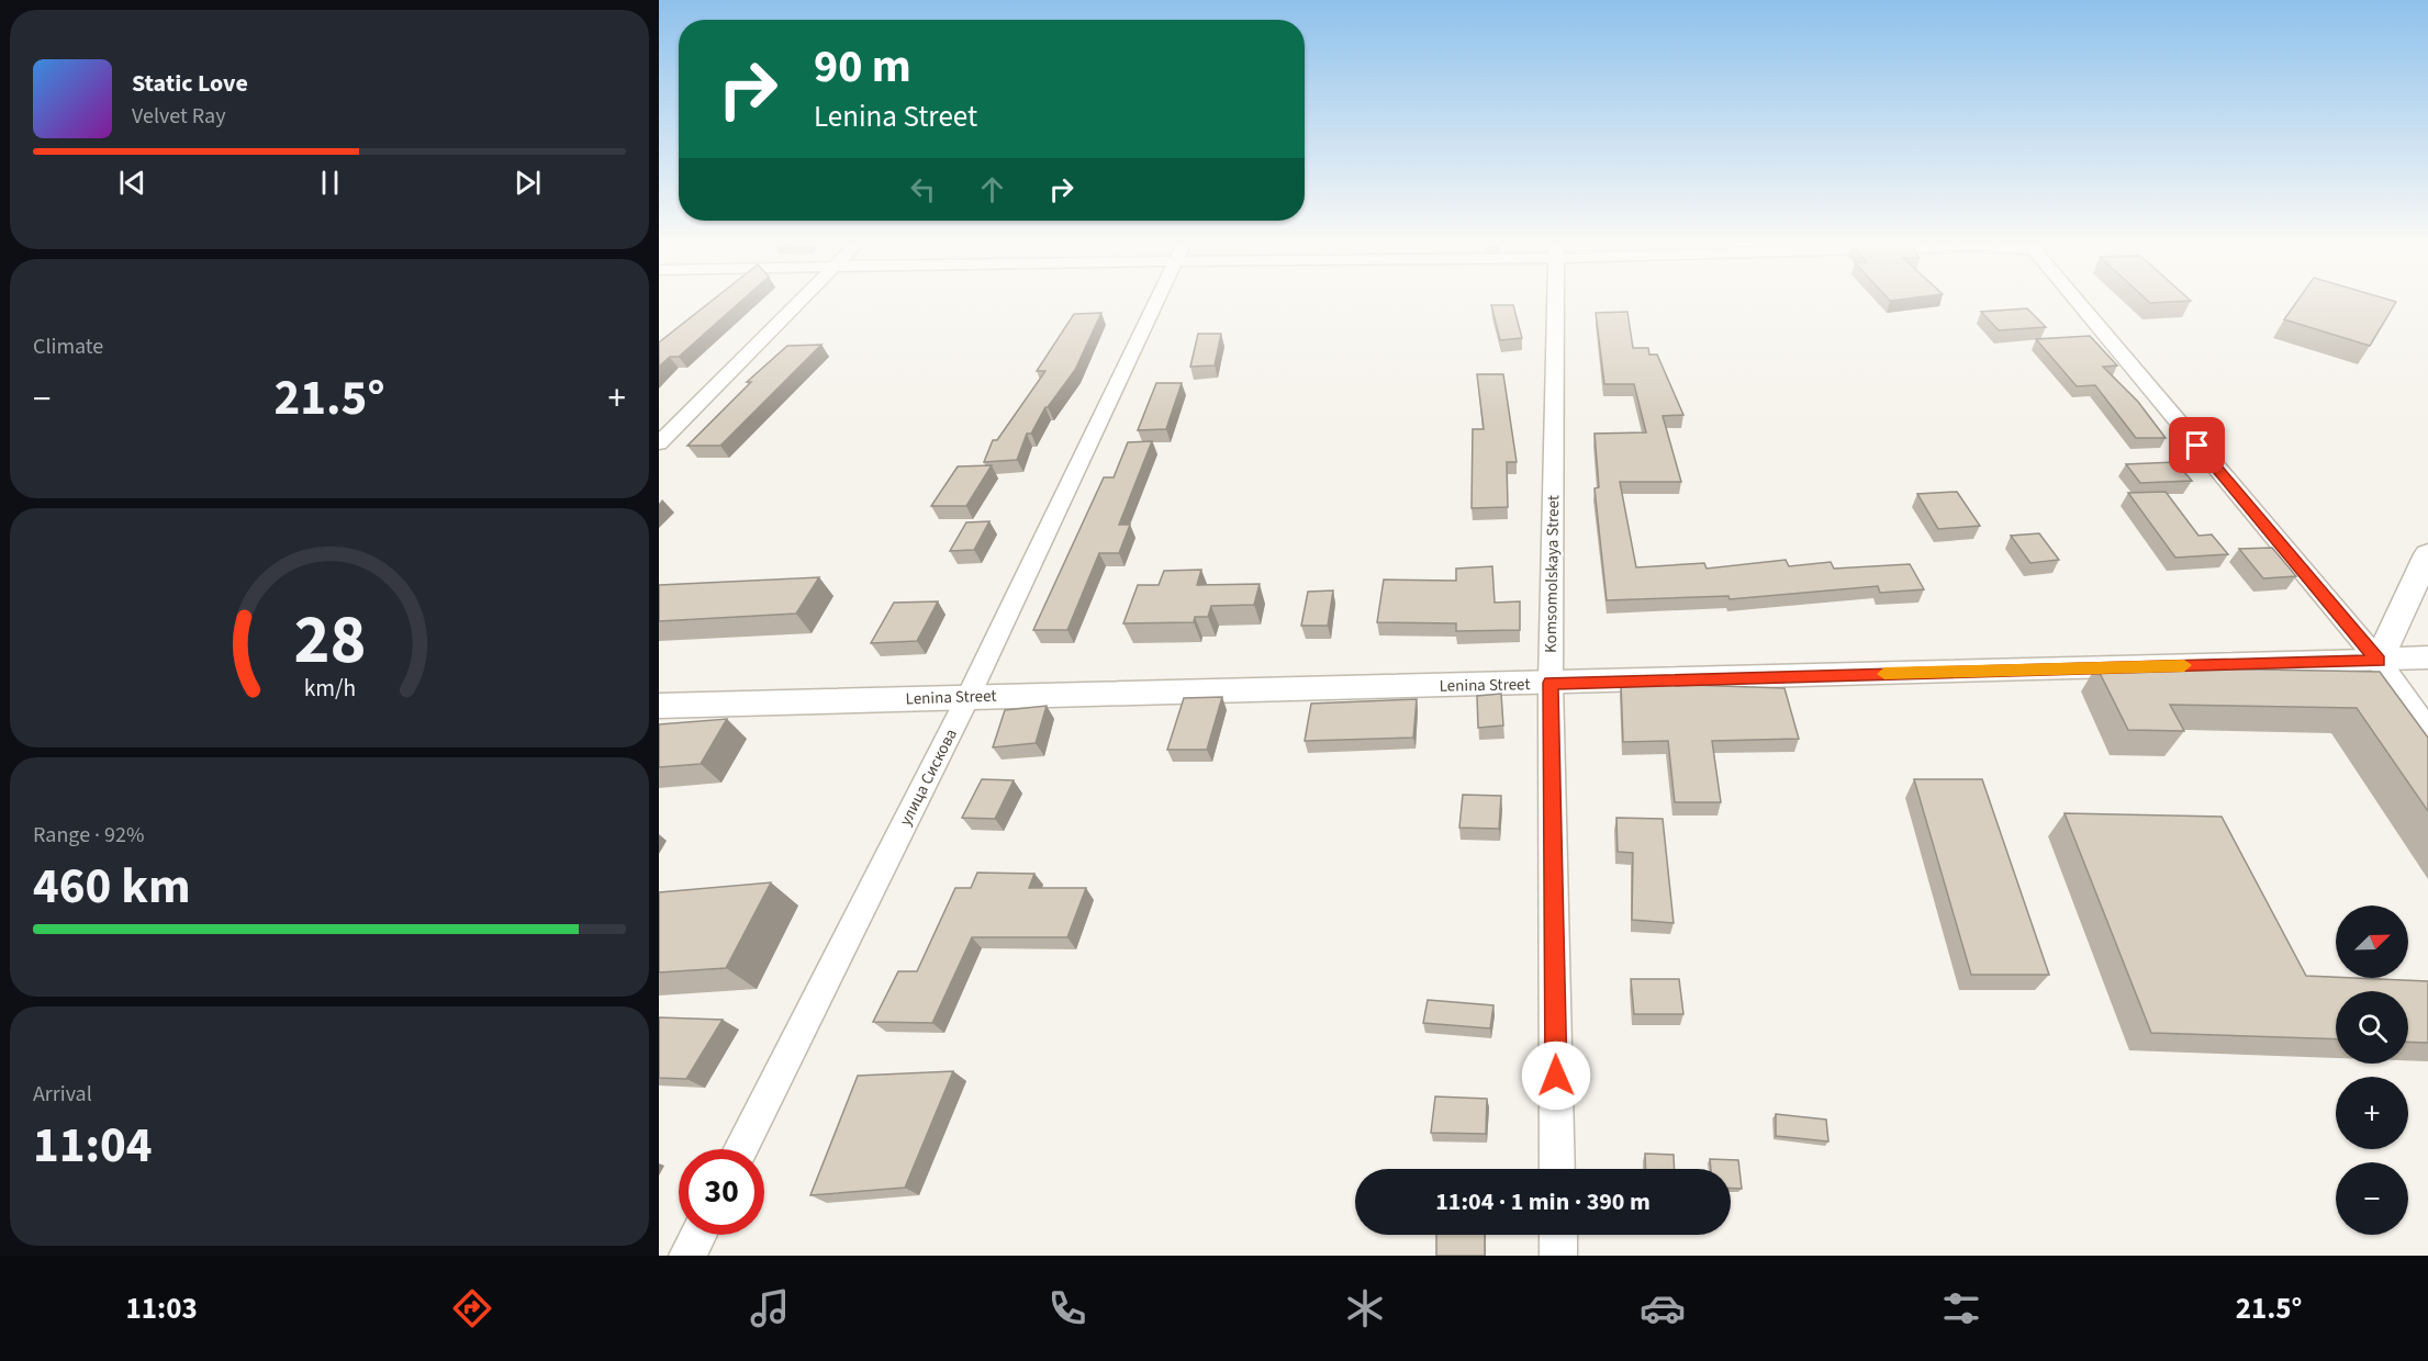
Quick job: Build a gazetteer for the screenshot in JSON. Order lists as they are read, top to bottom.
{
  "streets": {
    "street": ["Komsomolskaya Street", "Lenina Street", "улица Сискова"]
  },
  "crossings": [
    ["Komsomolskaya Street", "Lenina Street"],
    ["Lenina Street", "улица Сискова"]
  ],
  "north": "top right",
  "page": {
    "turn": ["90 m", "Lenina Street"],
    "song": ["Static Love", "Velvet Ray"],
    "tile": [
      "Climate",
      ["Range · 92%", "460 km"],
      ["Arrival", "11:04"]
    ],
    "heat": ["−", "21.5°", "+"],
    "map_buttons": ["+", "−"],
    "limit": "30",
    "trip": "11:04 · 1 min · 390 m",
    "tabs": ["11:03", "21.5°"],
    "gauge": ["28", "km/h"]
  }
}
